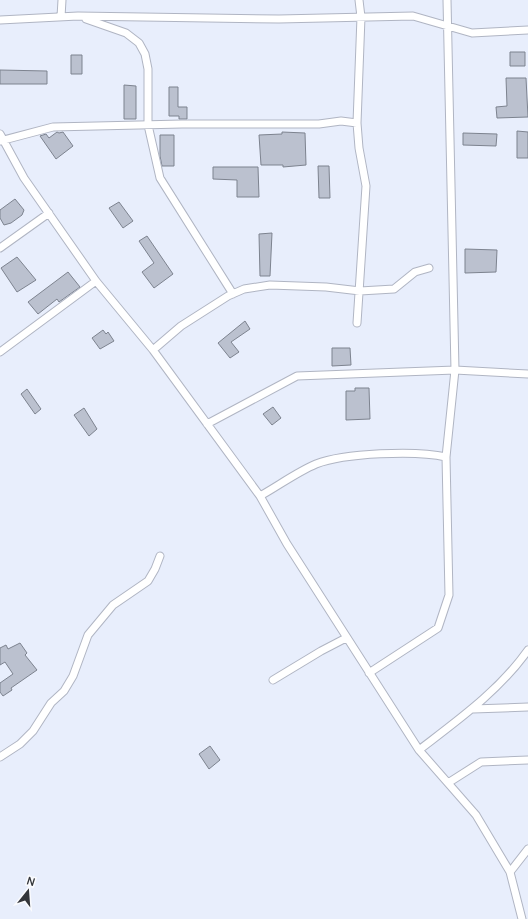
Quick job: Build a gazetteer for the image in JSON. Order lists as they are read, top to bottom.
{
  "north": "top"
}
